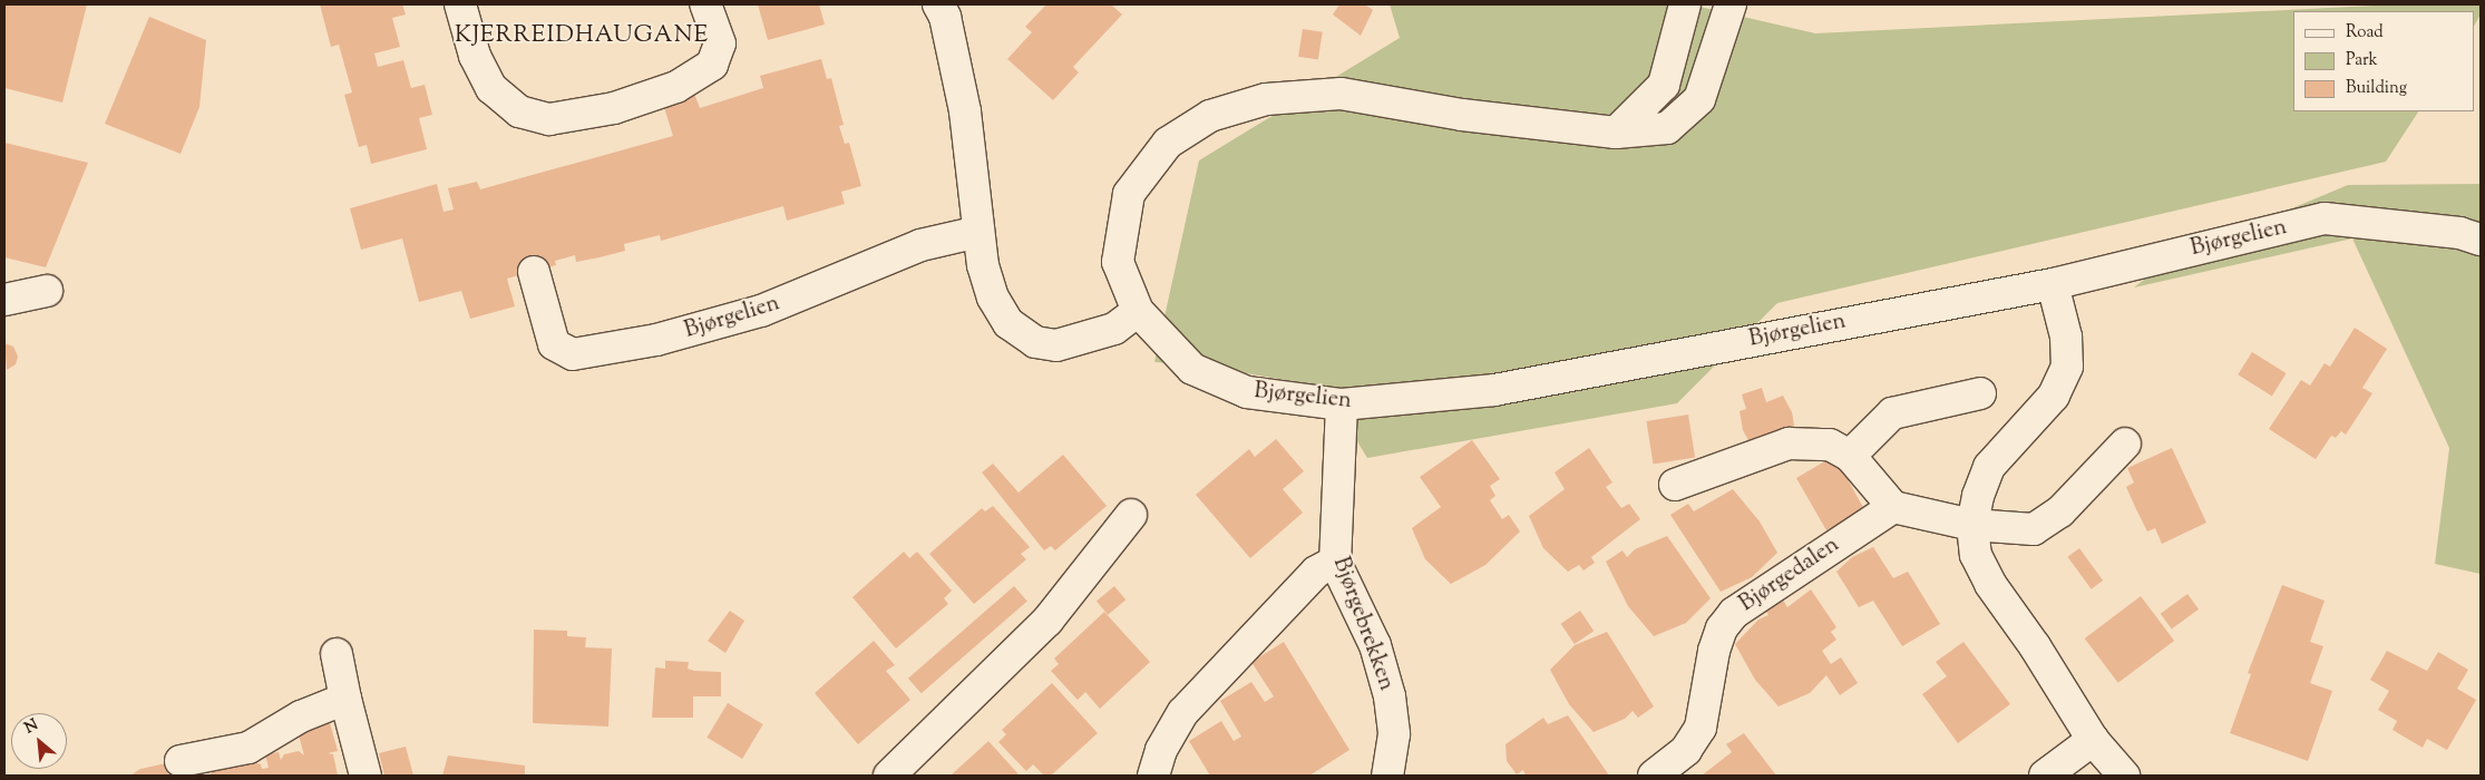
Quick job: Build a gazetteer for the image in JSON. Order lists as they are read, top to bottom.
{
  "streets": {
    "street": ["Bjørgelien", "Bjørgedalen", "Bjørgebrekken"]
  },
  "crossings": [
    ["Bjørgelien", "Bjørgebrekken"]
  ],
  "districts": ["KJERREIDHAUGANE"],
  "legend": ["Road", "Park", "Building"],
  "north": "top left"
}
